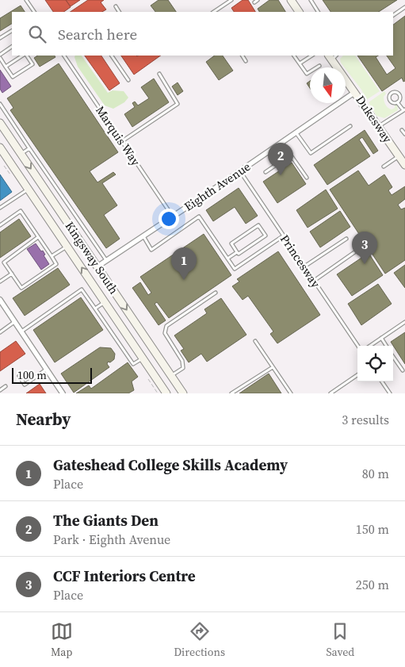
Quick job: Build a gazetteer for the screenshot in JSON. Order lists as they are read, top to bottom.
{
  "streets": {
    "street": ["Dukesway", "Eighth Avenue", "Kingsway South"],
    "lane": ["Marquis Way", "Princesway"]
  },
  "crossings": [
    ["Dukesway", "Eighth Avenue"],
    ["Marquis Way", "Eighth Avenue"],
    ["Eighth Avenue", "Kingsway South"],
    ["Eighth Avenue", "Princesway"]
  ],
  "scale_bar": "100 m",
  "north": "bottom",
  "page": {
    "search": "Search here",
    "pins": ["2", "3", "1"],
    "scale": "100 m",
    "heading": ["Nearby", "3 results"],
    "list": [
      {
        "mark": "1",
        "name": "Gateshead College Skills Academy",
        "note": "Place",
        "value": "80 m"
      },
      {
        "mark": "2",
        "name": "The Giants Den",
        "note": "Park · Eighth Avenue",
        "value": "150 m"
      },
      {
        "mark": "3",
        "name": "CCF Interiors Centre",
        "note": "Place",
        "value": "250 m"
      }
    ],
    "nav": ["Map", "Directions", "Saved"]
  }
}
